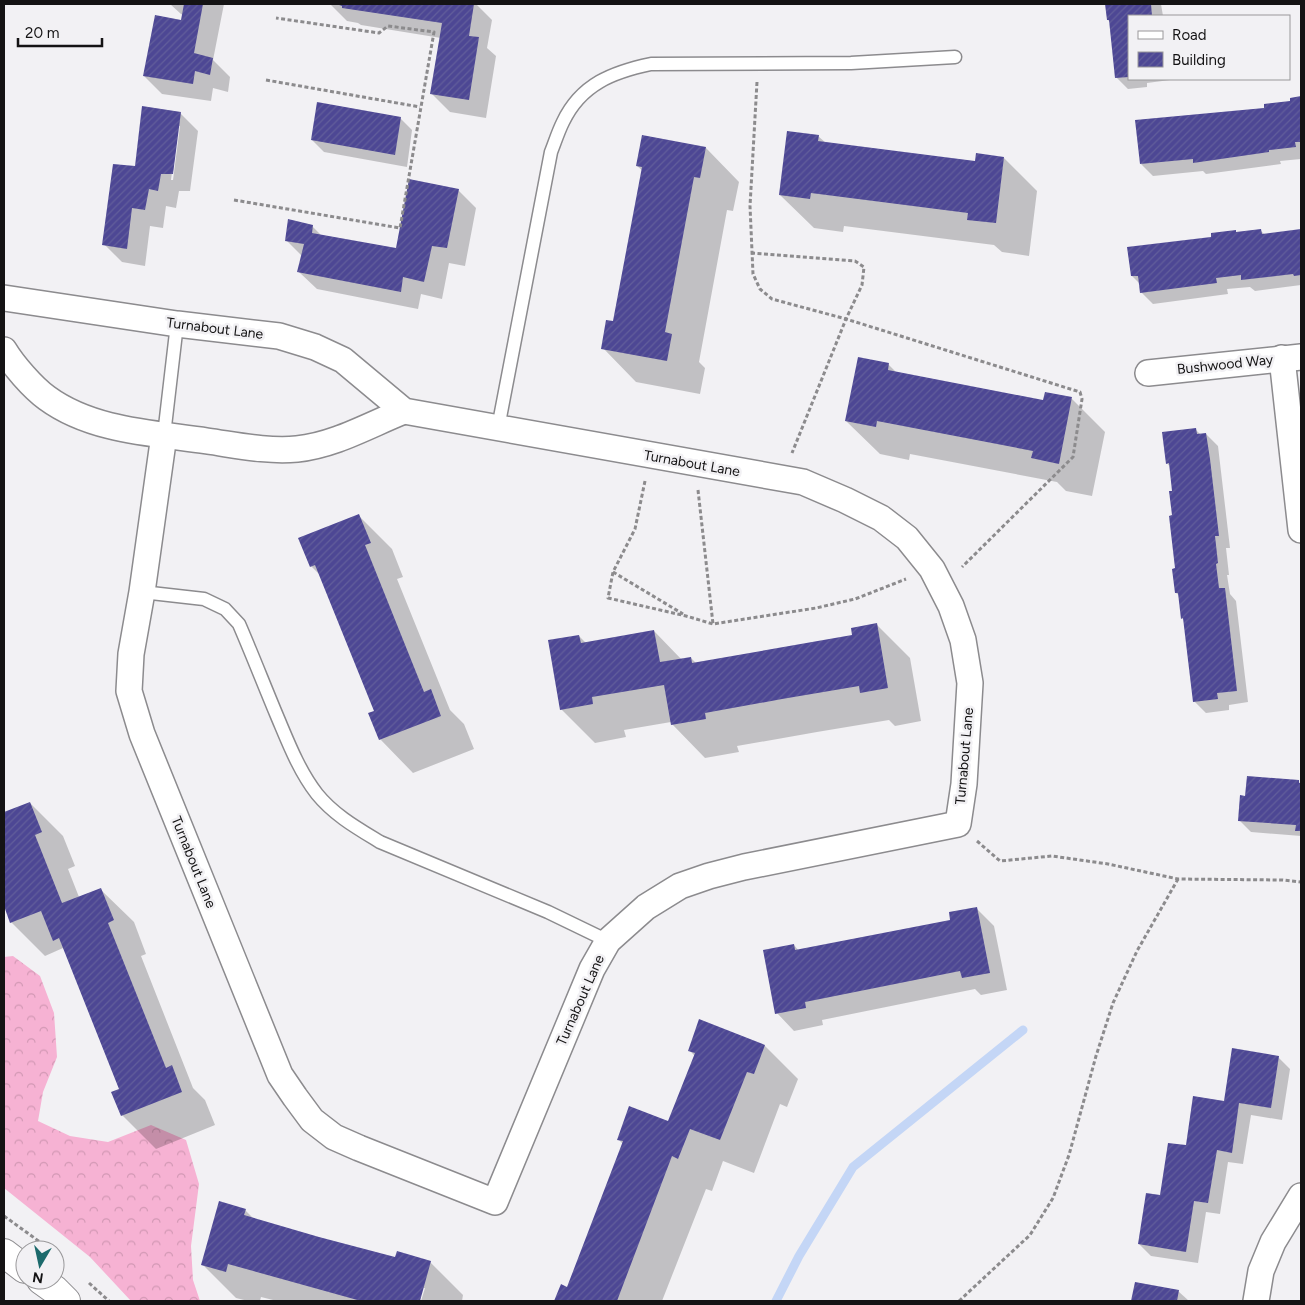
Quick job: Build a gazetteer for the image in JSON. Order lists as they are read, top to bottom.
{
  "streets": {
    "street": ["Turnabout Lane", "Bushwood Way"]
  },
  "legend": ["Road", "Building"],
  "scale_bar": "20 m",
  "north": "bottom"
}
